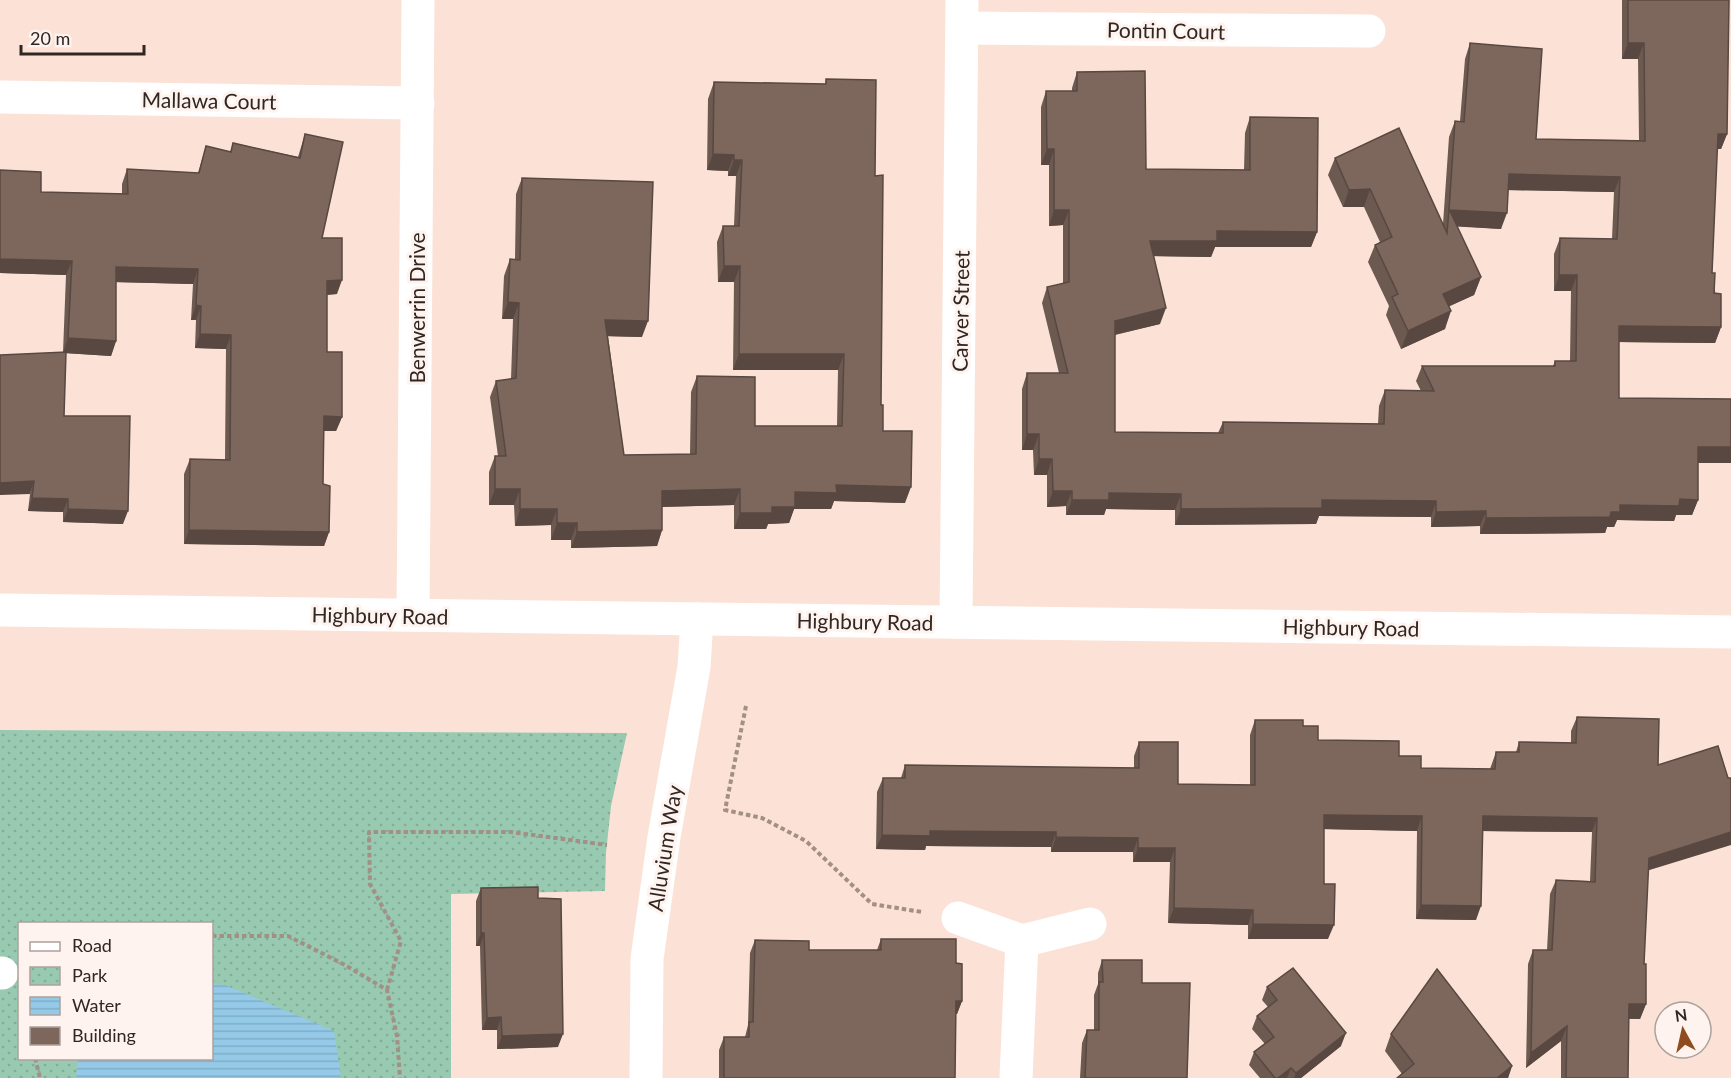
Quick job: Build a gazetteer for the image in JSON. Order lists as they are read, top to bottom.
{
  "streets": {
    "street": [
      "Pontin Court",
      "Mallawa Court",
      "Benwerrin Drive",
      "Carver Street",
      "Highbury Road",
      "Alluvium Way"
    ]
  },
  "crossings": [
    ["Pontin Court", "Carver Street"],
    ["Mallawa Court", "Benwerrin Drive"],
    ["Benwerrin Drive", "Highbury Road"],
    ["Carver Street", "Highbury Road"],
    ["Highbury Road", "Alluvium Way"]
  ],
  "legend": [
    "Road",
    "Park",
    "Water",
    "Building"
  ],
  "scale_bar": "20 m",
  "north": "top"
}
